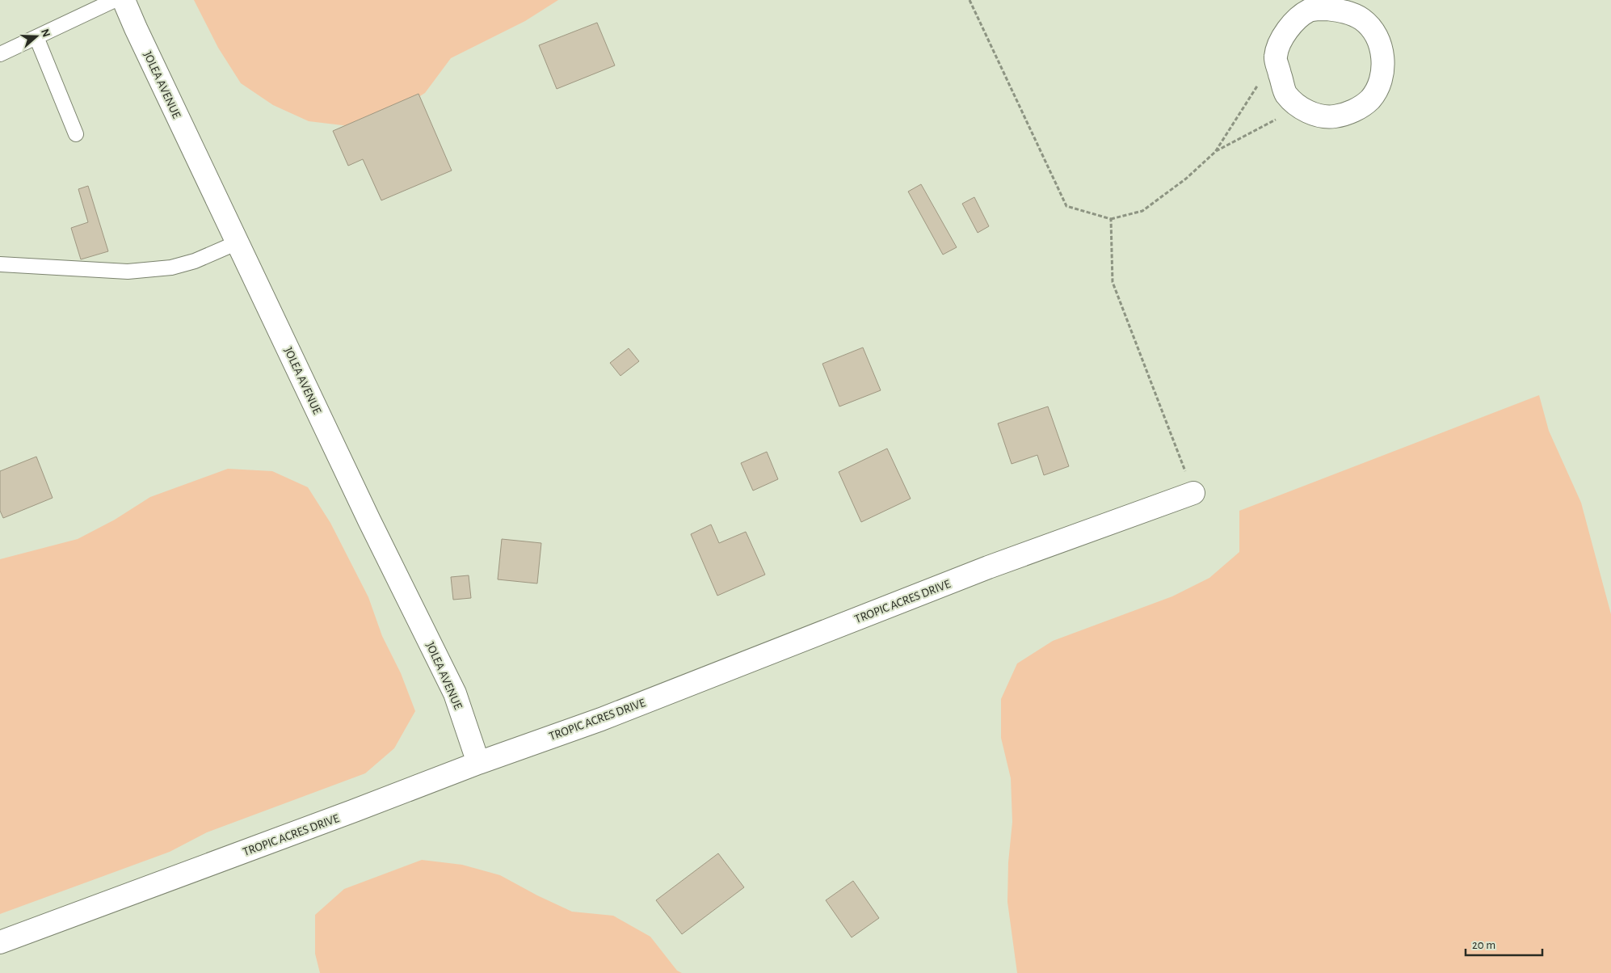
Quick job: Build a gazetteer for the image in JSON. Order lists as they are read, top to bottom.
{
  "streets": {
    "street": ["JOLEA AVENUE", "TROPIC ACRES DRIVE"]
  },
  "crossings": [
    ["JOLEA AVENUE", "TROPIC ACRES DRIVE"]
  ],
  "scale_bar": "20 m",
  "north": "right"
}
